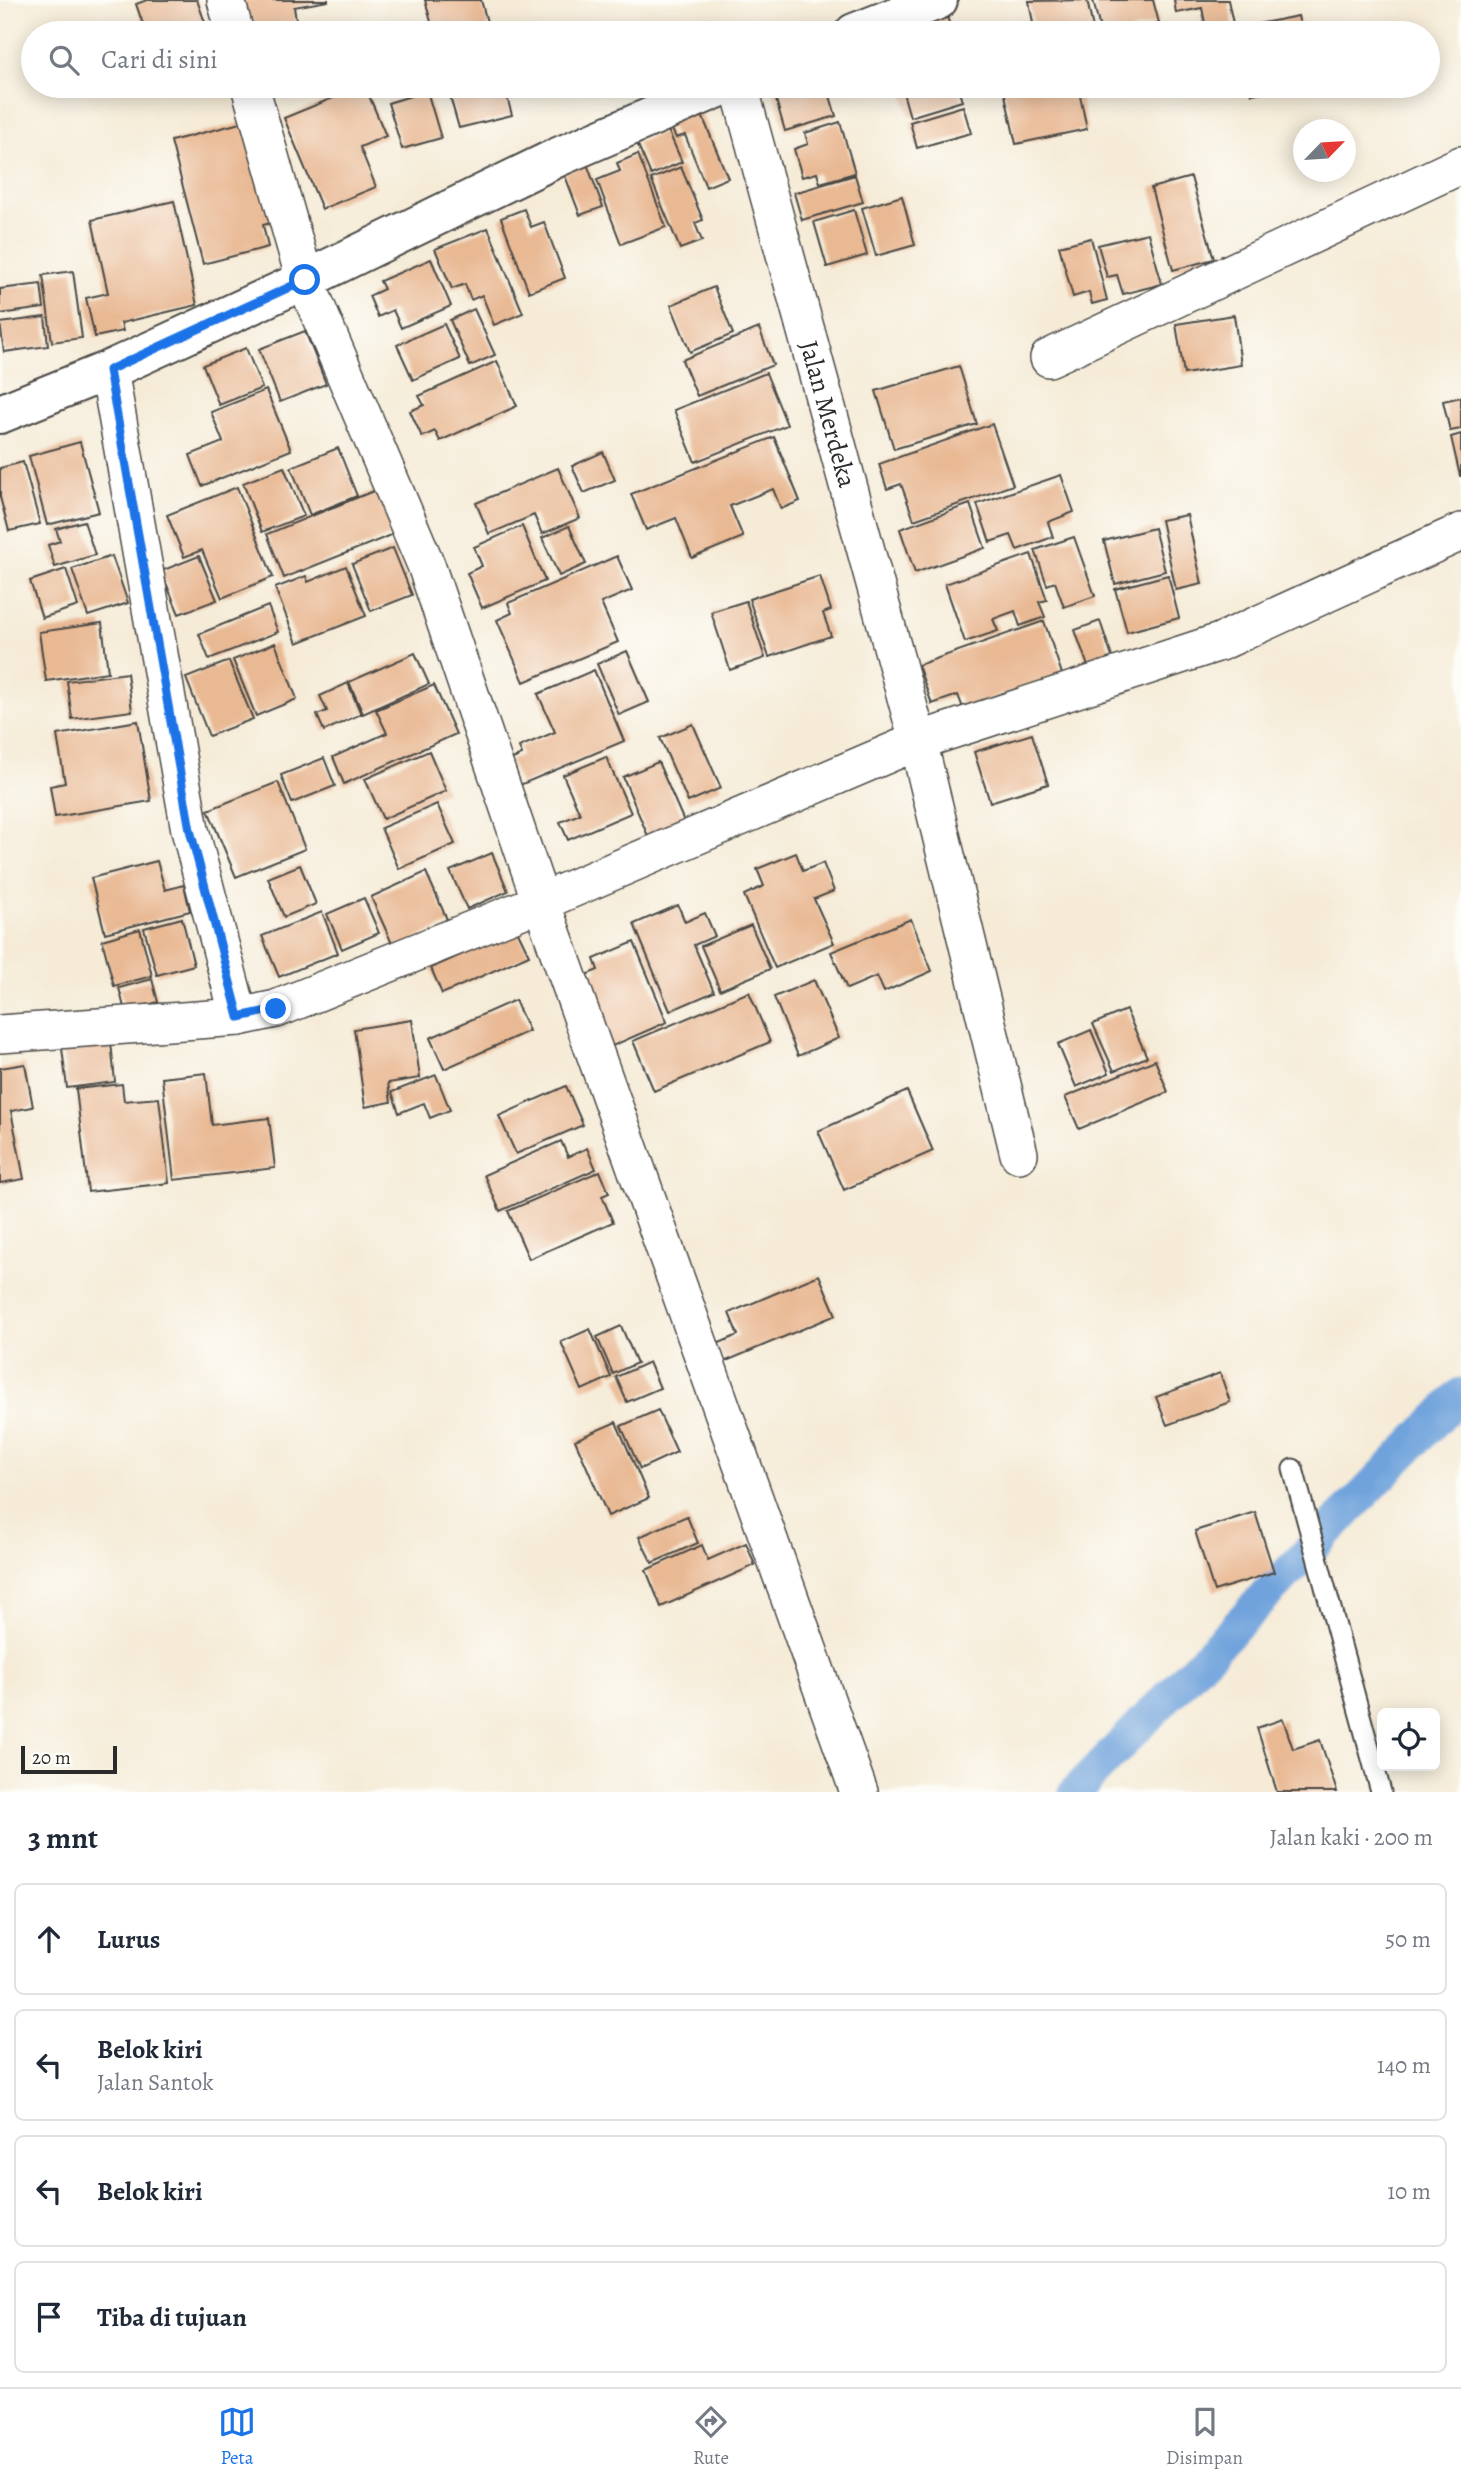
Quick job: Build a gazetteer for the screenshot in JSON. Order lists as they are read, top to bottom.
{
  "streets": {
    "street": ["Jalan Merdeka"]
  },
  "scale_bar": "20 m",
  "north": "top right",
  "page": {
    "search": "Cari di sini",
    "scale": "20 m",
    "heading": ["3 mnt", "Jalan kaki · 200 m"],
    "list": [
      ["Lurus", "50 m"],
      ["Belok kiri", "Jalan Santok", "140 m"],
      ["Belok kiri", "10 m"],
      "Tiba di tujuan"
    ],
    "nav": ["Peta", "Rute", "Disimpan"]
  }
}
